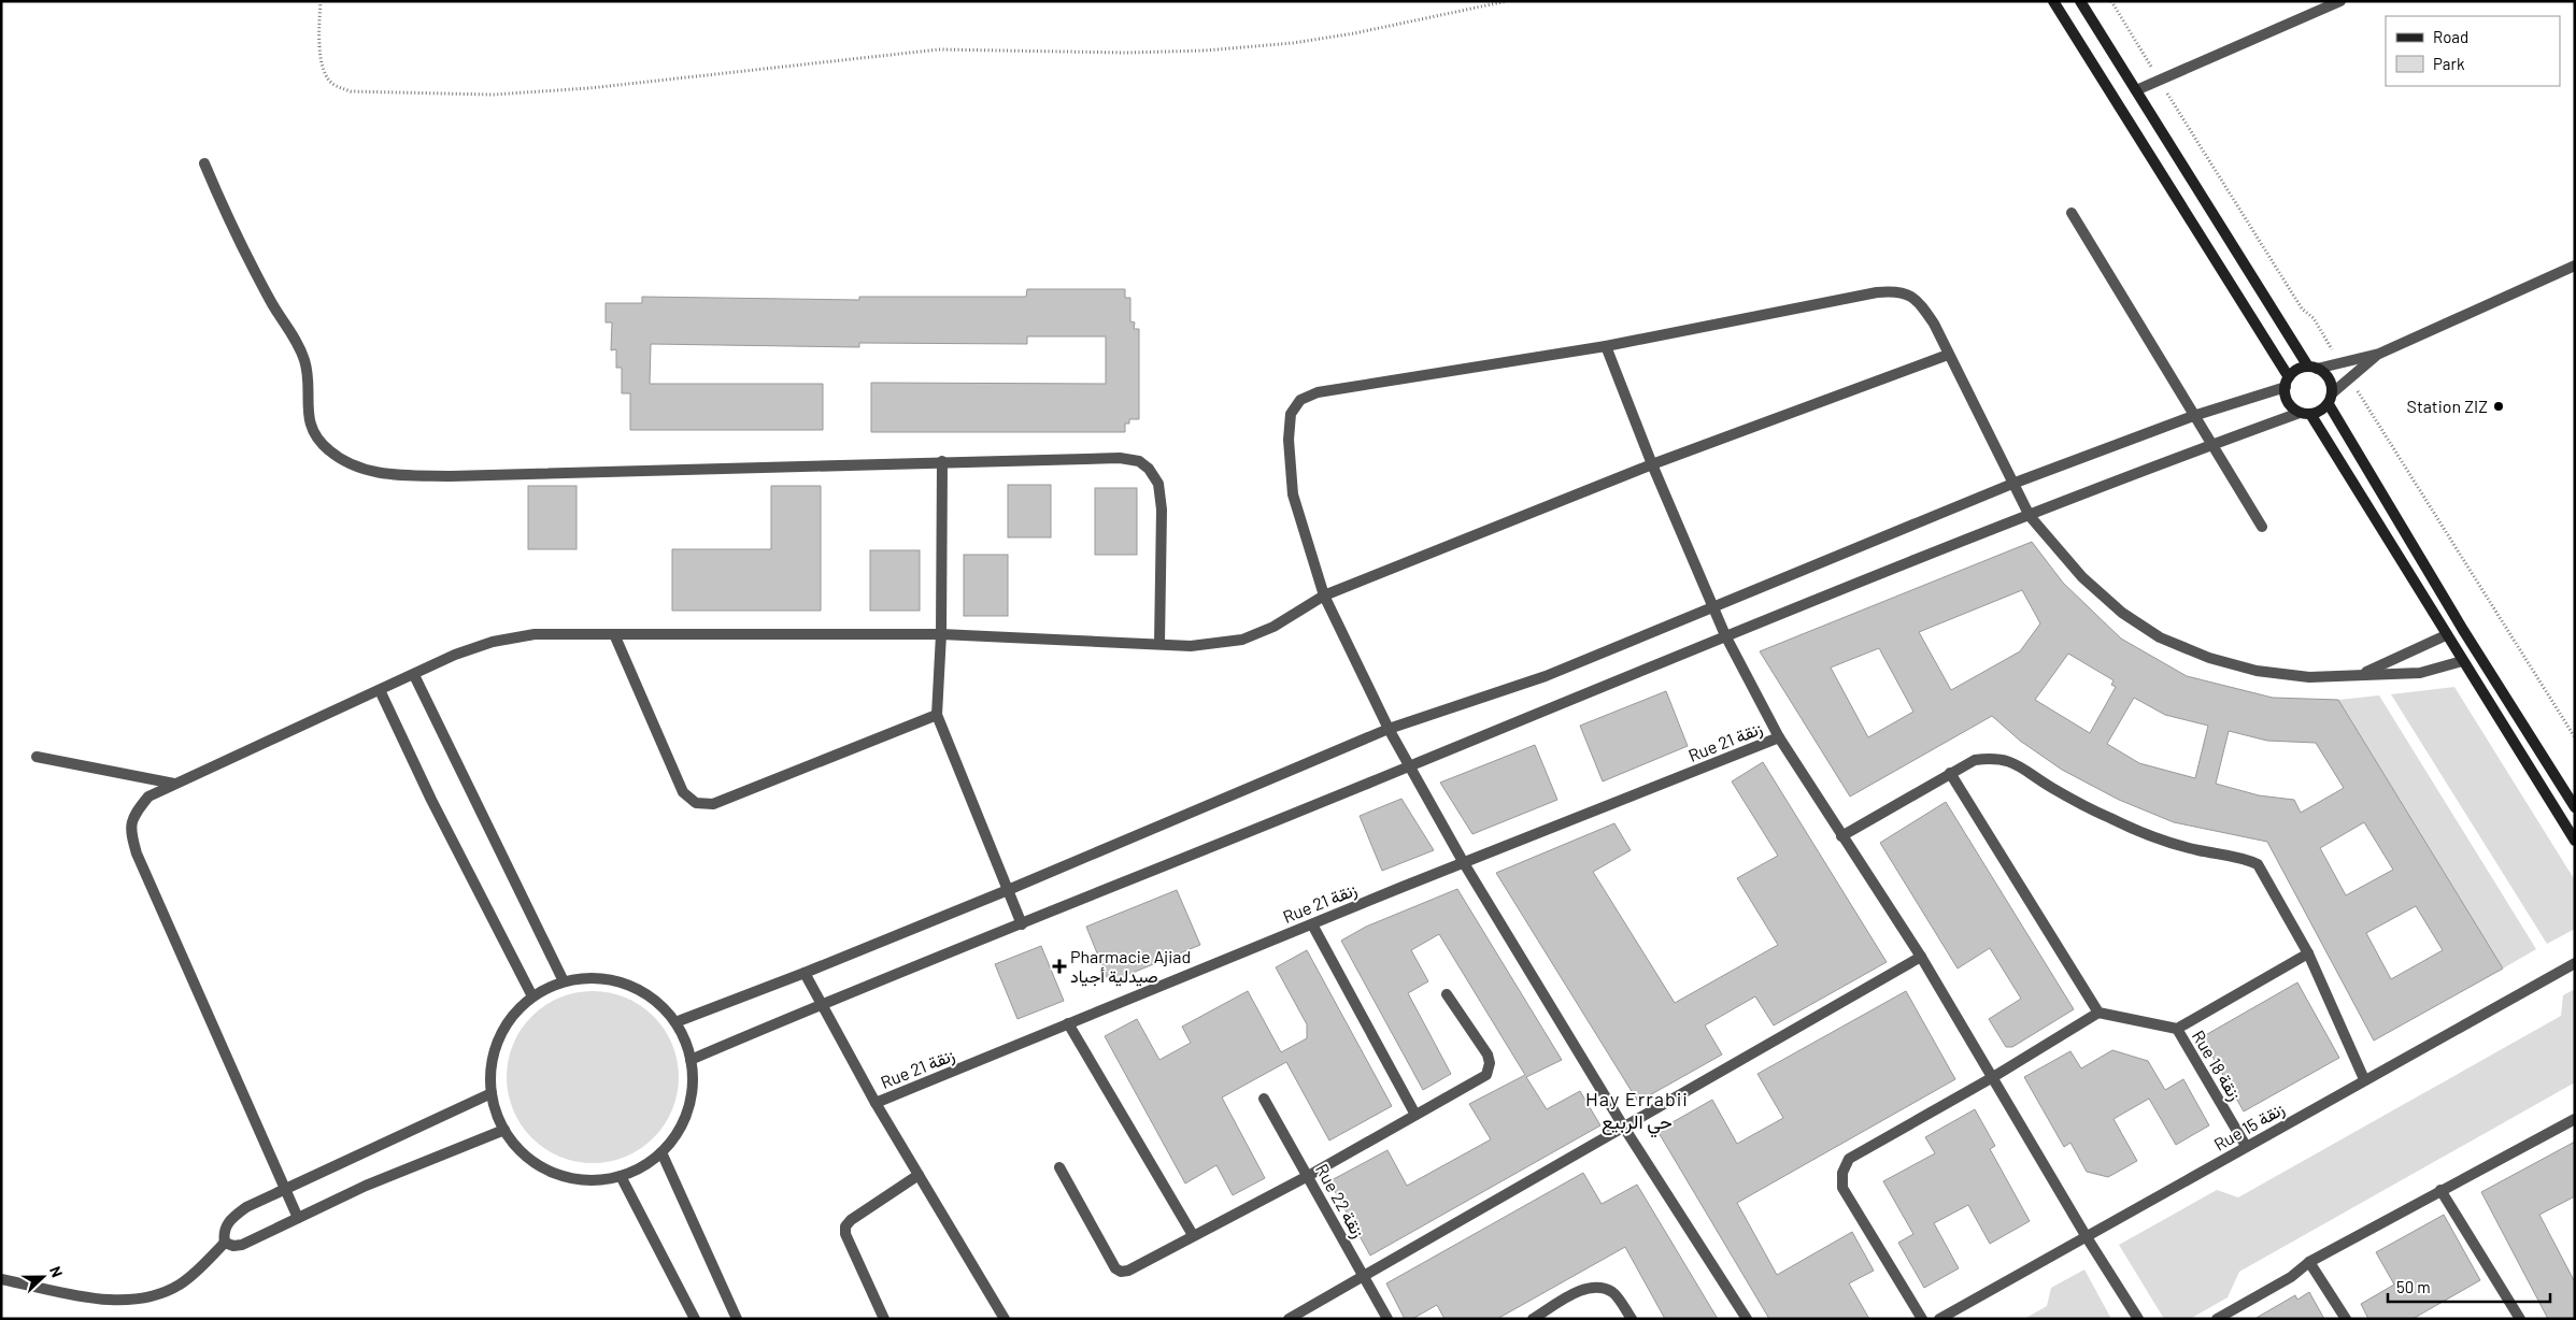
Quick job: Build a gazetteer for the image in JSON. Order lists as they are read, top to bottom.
{
  "streets": {
    "street": [
      "Rue 21 زنقة",
      "Rue 18 زنقة",
      "Rue 15 زنقة",
      "Rue 22 زنقة"
    ]
  },
  "crossings": [
    ["Rue 18 زنقة", "Rue 15 زنقة"]
  ],
  "districts": ["Hay Errabii حي الربيع"],
  "places": {
    "other": ["Station ZIZ"],
    "health": ["Pharmacie Ajiad صيدلية أجياد"]
  },
  "legend": ["Road", "Park"],
  "scale_bar": "50 m",
  "north": "right"
}
